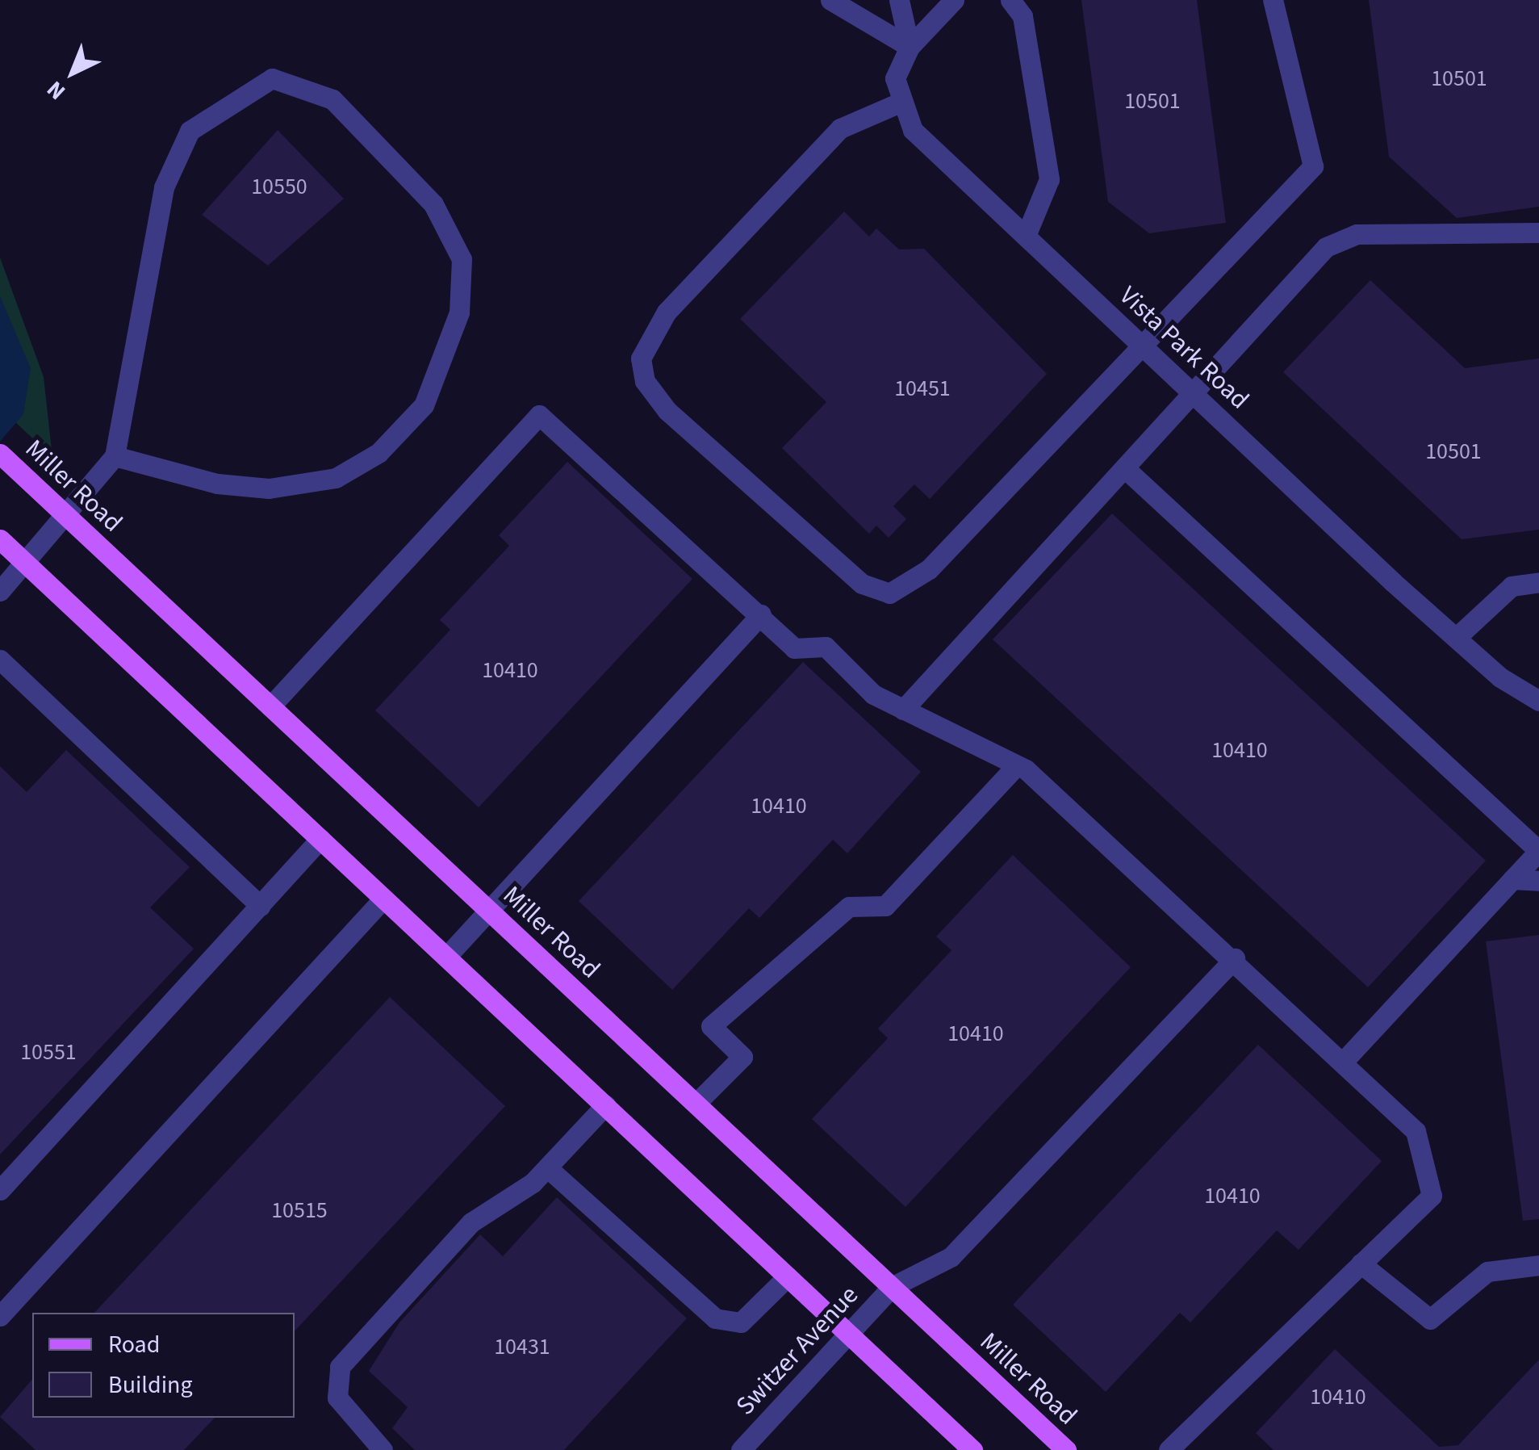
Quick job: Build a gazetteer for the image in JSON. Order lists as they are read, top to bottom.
{
  "streets": {
    "main road": ["Miller Road"],
    "street": ["Vista Park Road", "Switzer Avenue"]
  },
  "crossings": [
    ["Miller Road", "Switzer Avenue"]
  ],
  "house_numbers": [
    "10501",
    "10501",
    "10550",
    "10451",
    "10501",
    "10410",
    "10410",
    "10410",
    "10410",
    "10551",
    "10410",
    "10515",
    "10431",
    "10410"
  ],
  "legend": ["Road", "Building"],
  "north": "bottom left"
}
